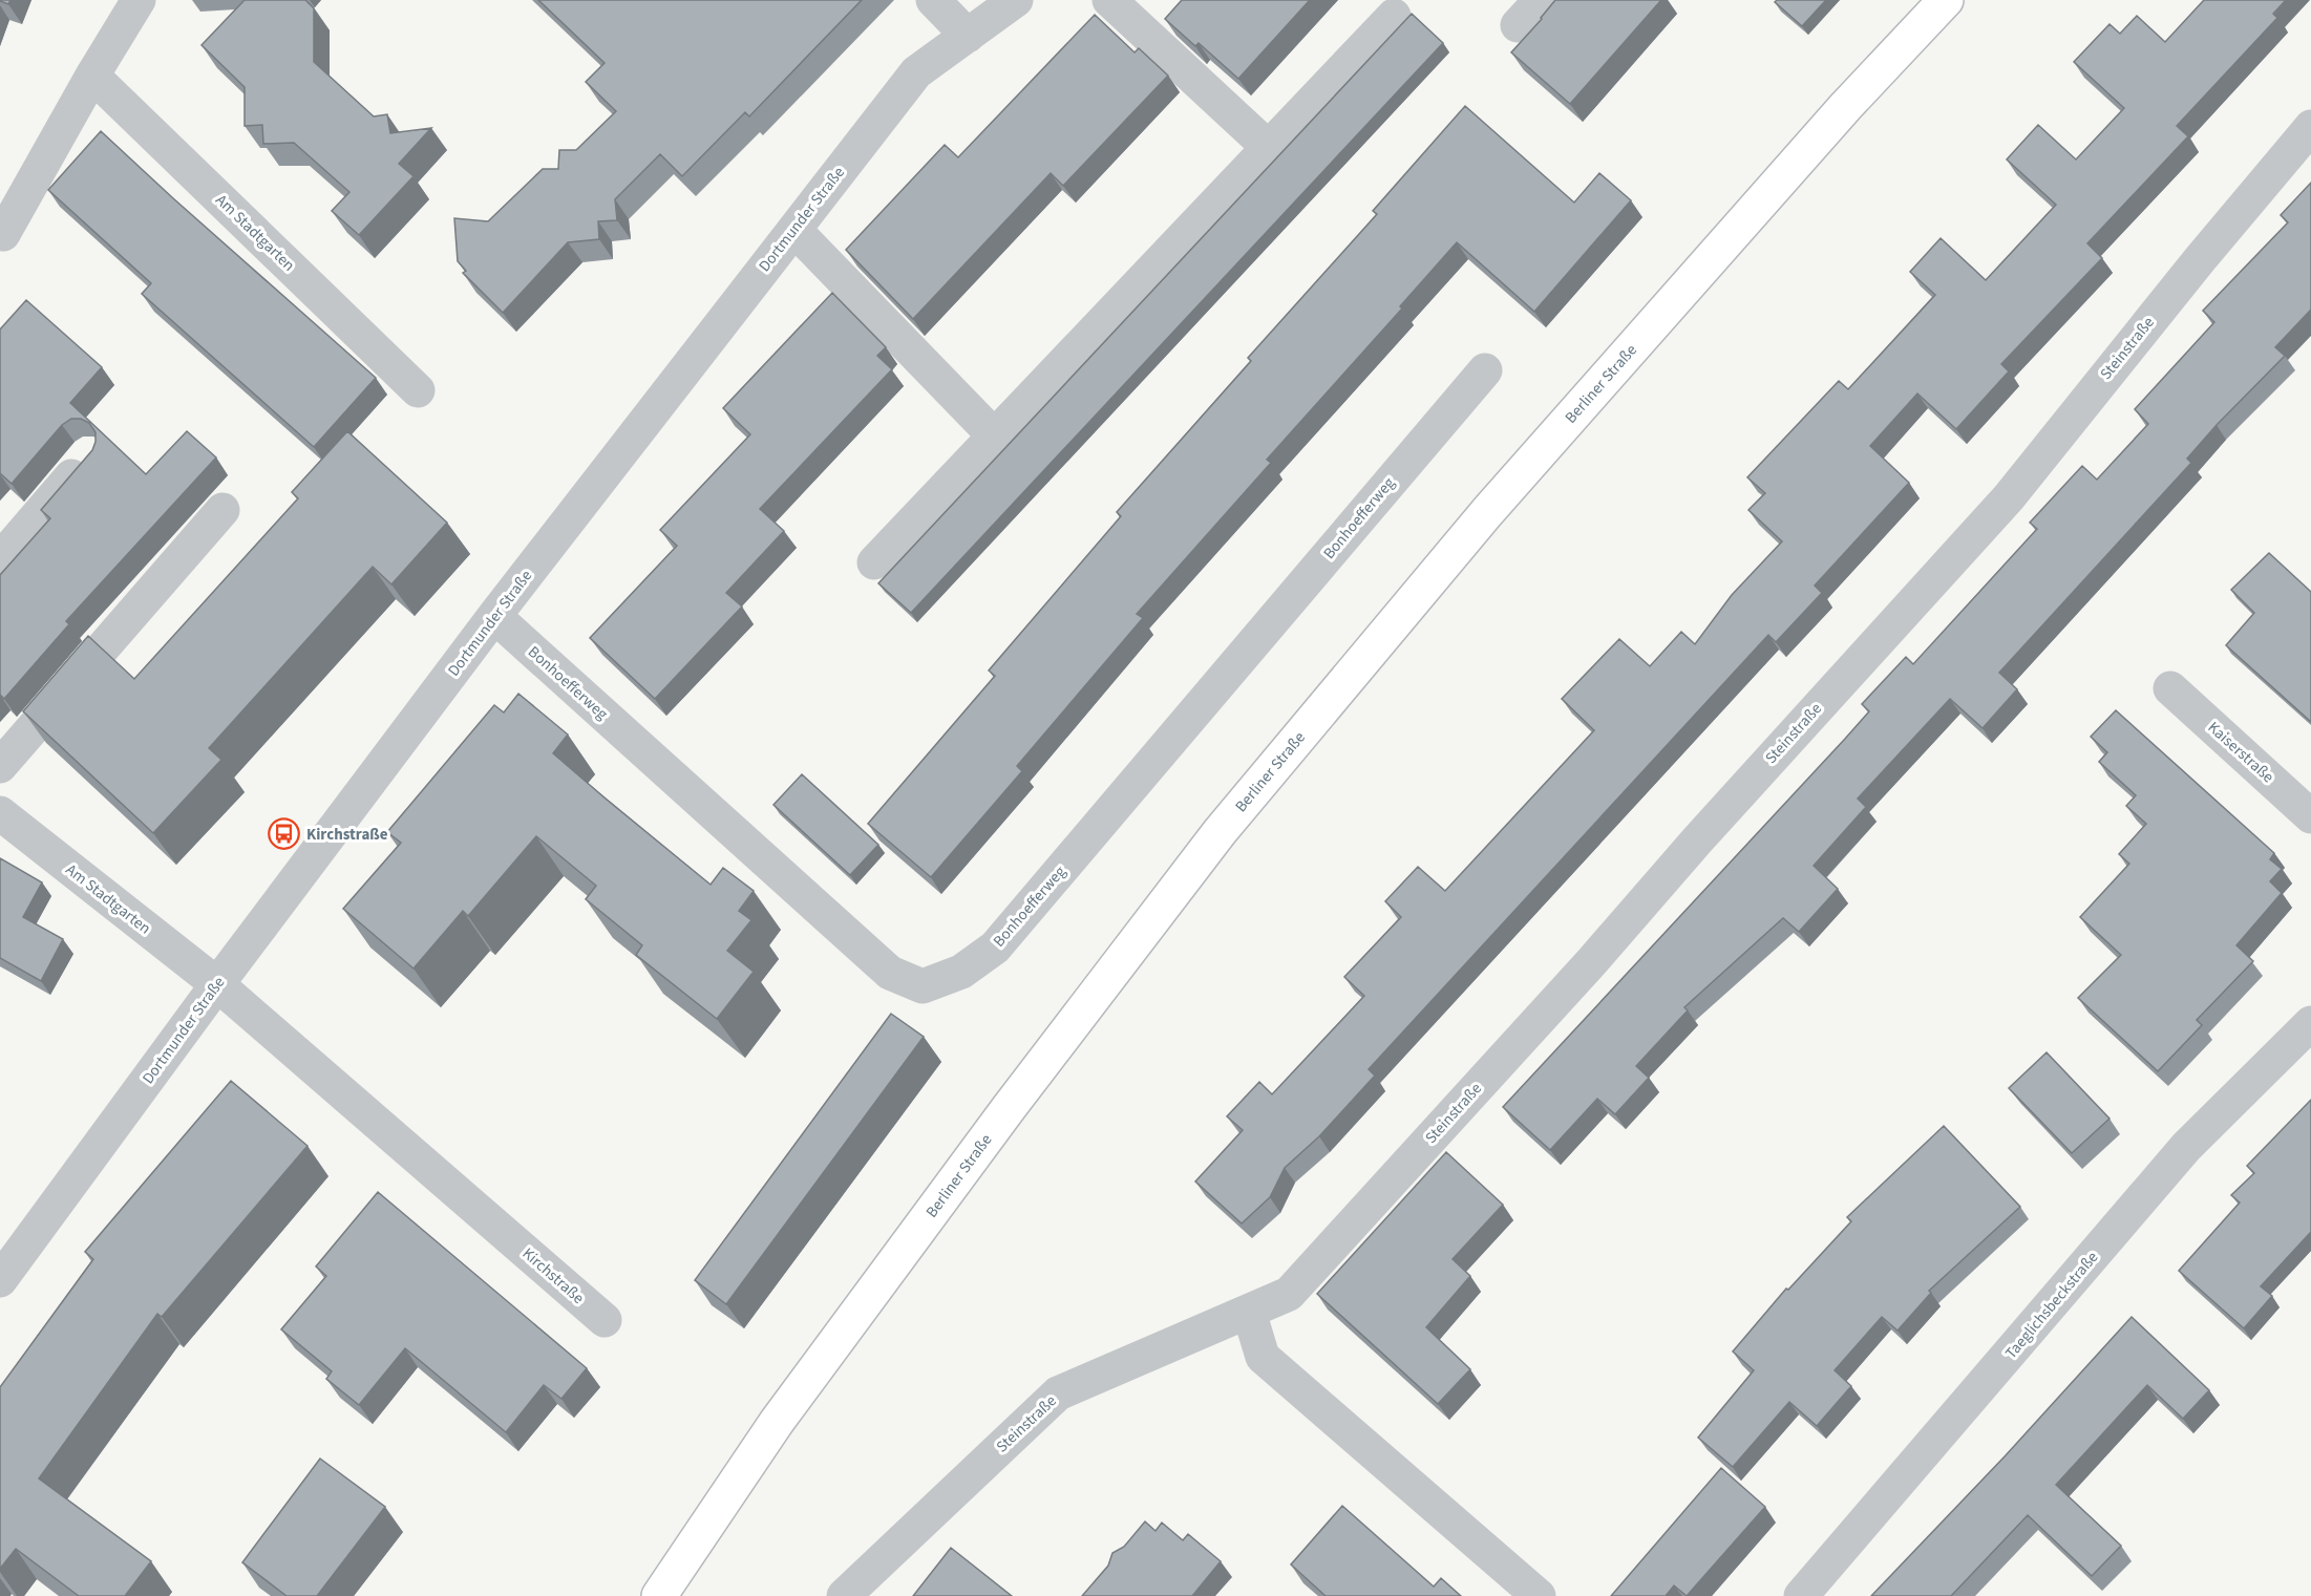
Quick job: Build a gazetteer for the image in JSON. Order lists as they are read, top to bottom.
{
  "streets": {
    "main road": ["Berliner Straße"],
    "street": [
      "Dortmunder Straße",
      "Am Stadtgarten",
      "Steinstraße",
      "Bonhoefferweg",
      "Kaiserstraße",
      "Kirchstraße",
      "Taeglichsbeckstraße"
    ]
  },
  "crossings": [
    ["Dortmunder Straße", "Am Stadtgarten"],
    ["Dortmunder Straße", "Bonhoefferweg"],
    ["Dortmunder Straße", "Kirchstraße"],
    ["Am Stadtgarten", "Kirchstraße"]
  ],
  "places": {
    "bus stop": ["Kirchstraße"]
  }
}
